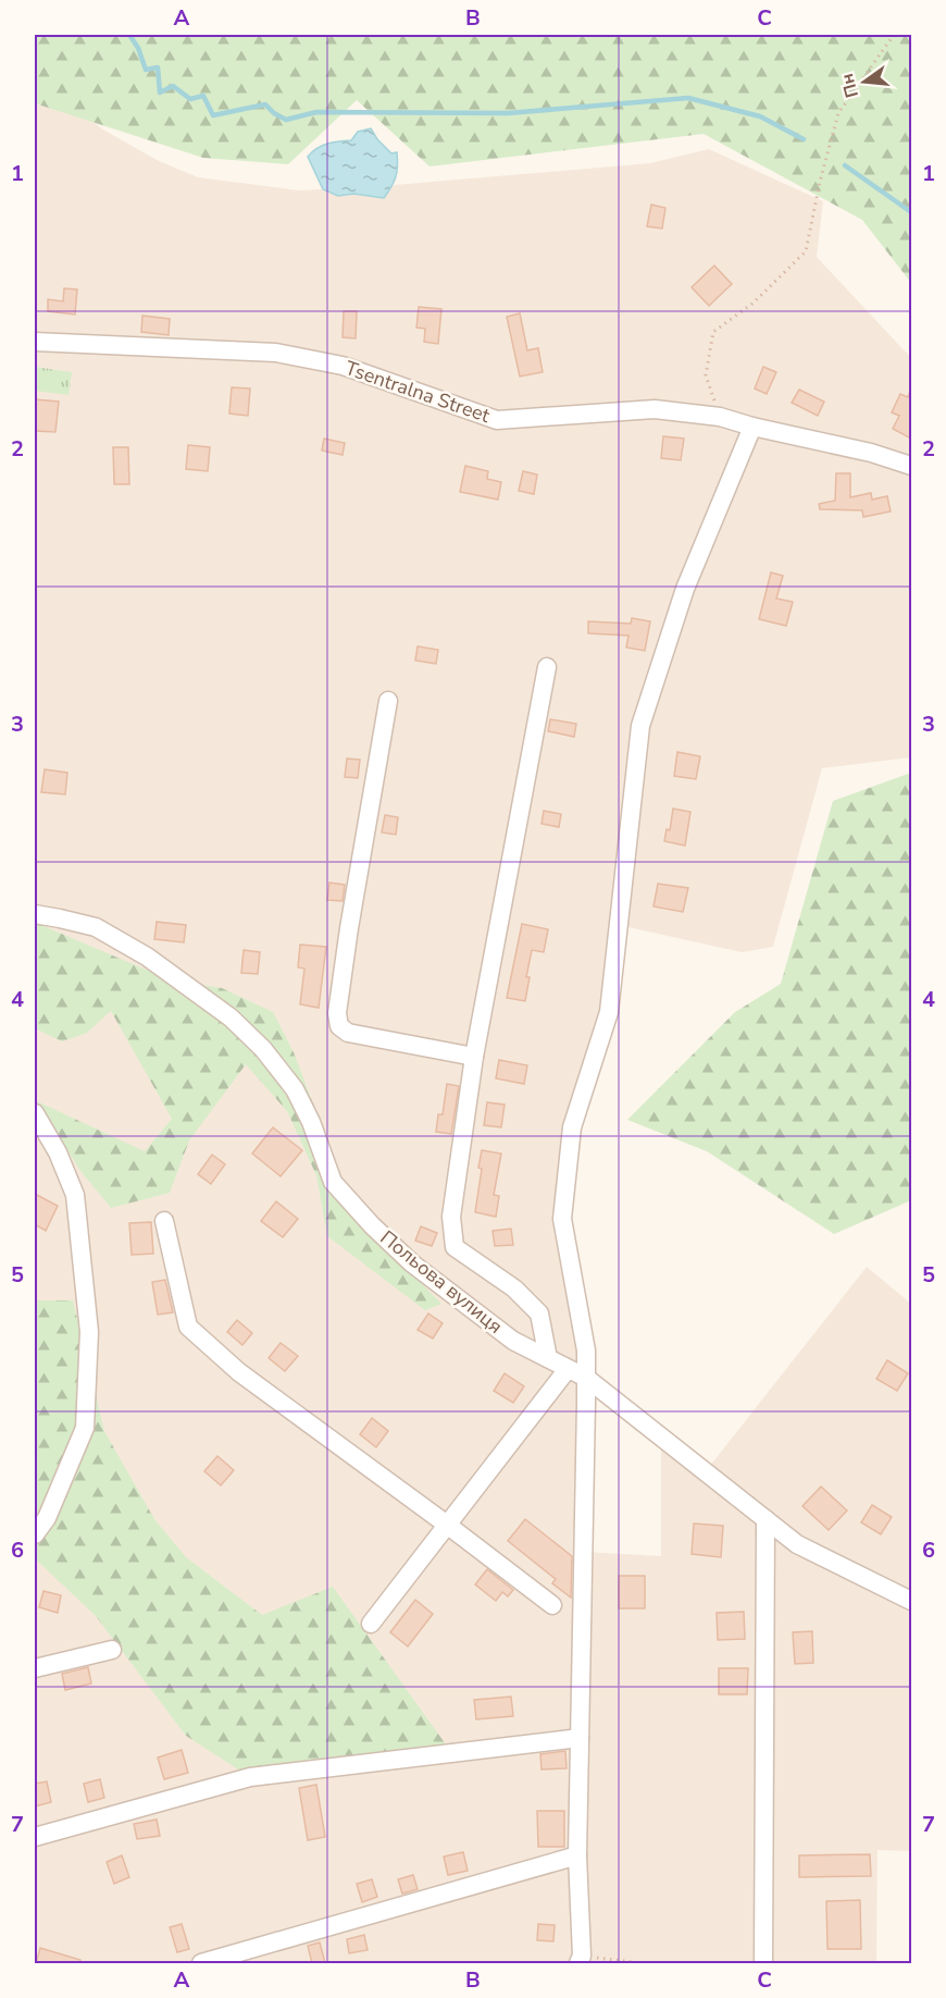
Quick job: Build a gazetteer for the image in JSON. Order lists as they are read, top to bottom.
{
  "streets": {
    "street": ["Tsentralna Street", "Польова вулиця"]
  },
  "north": "left",
  "grid": {
    "columns": ["A", "B", "C"],
    "rows": [
      "1",
      "2",
      "3",
      "4",
      "5",
      "6",
      "7"
    ]
  }
}
